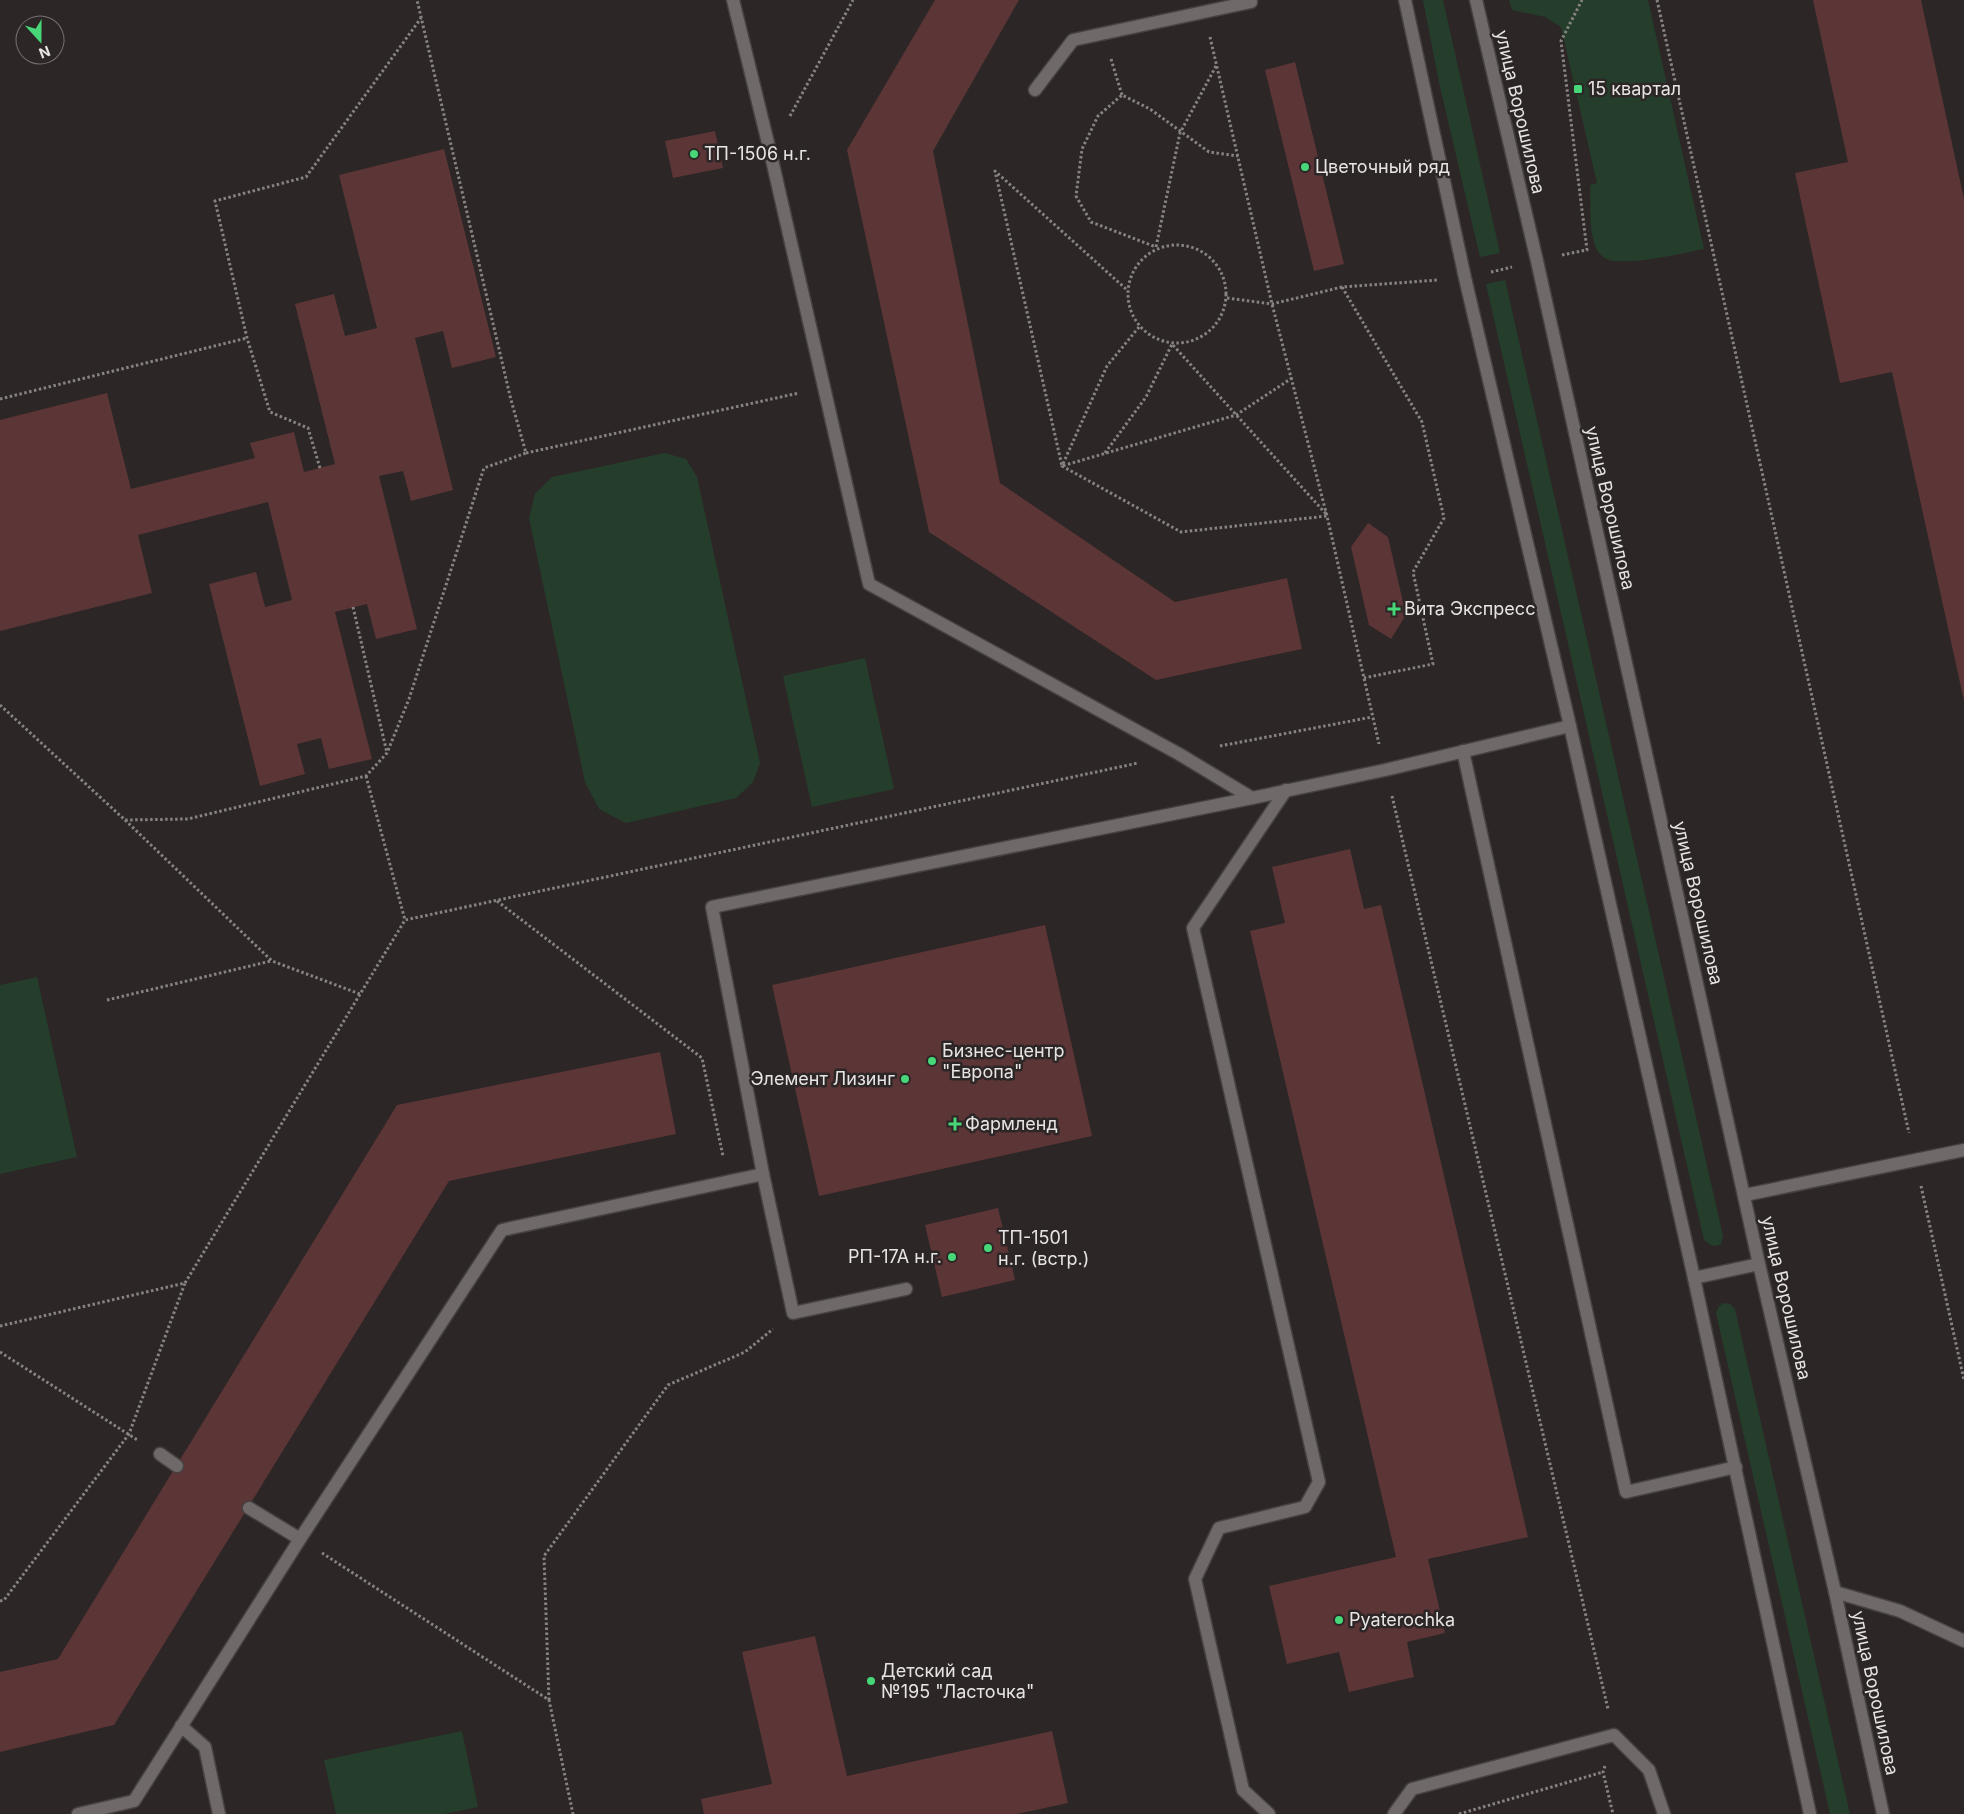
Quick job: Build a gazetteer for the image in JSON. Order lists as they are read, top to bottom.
{
  "streets": {
    "main road": ["улица Ворошилова"]
  },
  "places": {
    "transit": ["15 квартал"],
    "other": [
      "ТП-1506 н.г.",
      "Цветочный ряд",
      "Бизнес-центр \"Европа\"",
      "Элемент Лизинг",
      "ТП-1501 н.г. (встр.)",
      "РП-17А н.г.",
      "Pyaterochka",
      "Детский сад №195 \"Ласточка\""
    ],
    "health": ["Вита Экспресс", "Фармленд"]
  },
  "north": "bottom"
}
